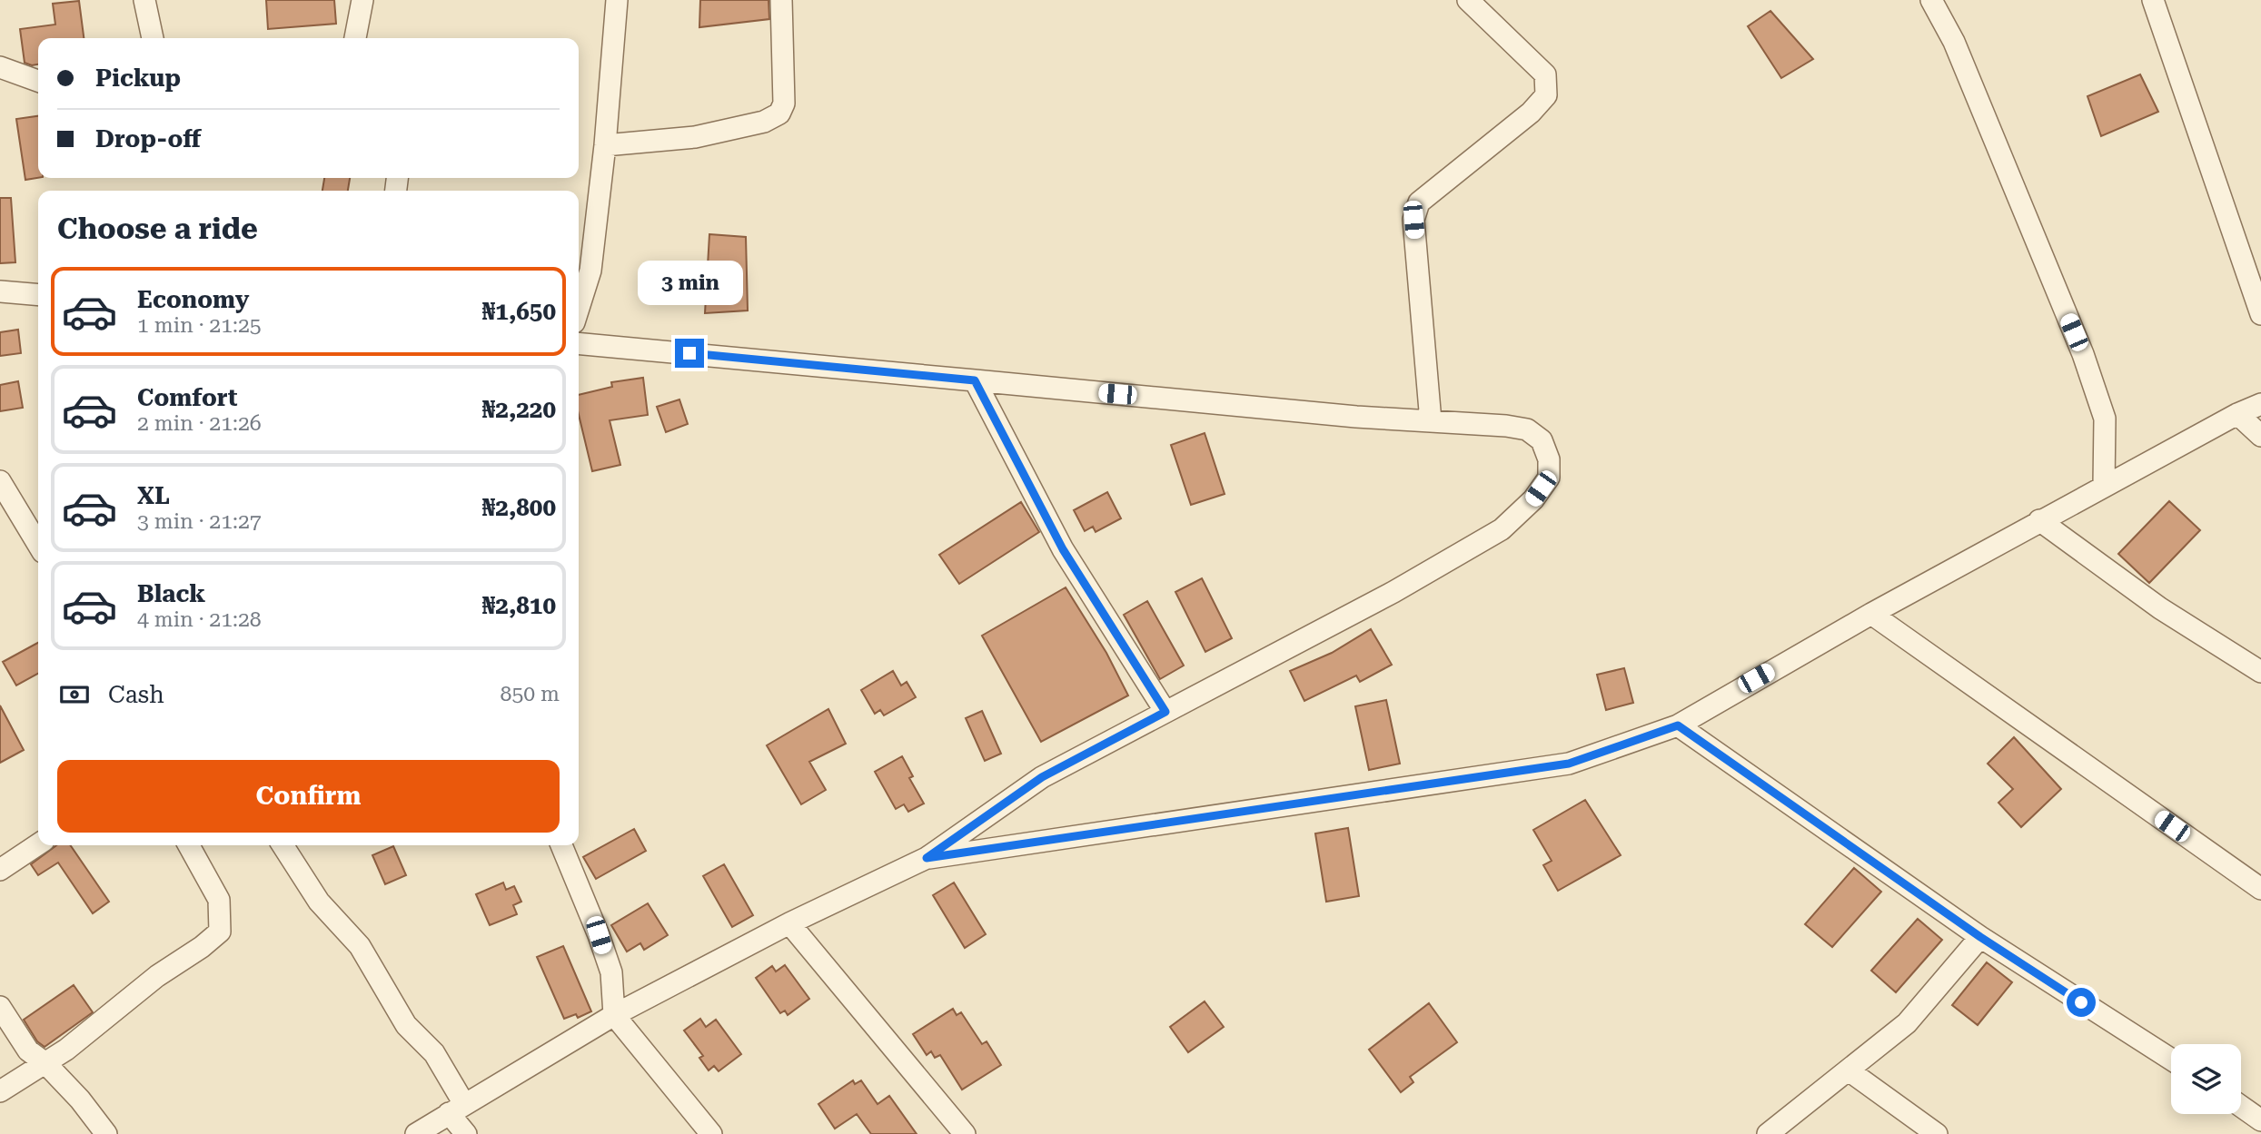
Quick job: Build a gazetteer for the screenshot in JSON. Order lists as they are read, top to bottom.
{
  "page": {
    "banner": ["Pickup", "Drop-off"],
    "heading": "Choose a ride",
    "bubble": "3 min",
    "list": [
      {
        "name": "Economy",
        "note": "1 min · 21:25",
        "value": "₦1,650"
      },
      {
        "name": "Comfort",
        "note": "2 min · 21:26",
        "value": "₦2,220"
      },
      {
        "name": "XL",
        "note": "3 min · 21:27",
        "value": "₦2,800"
      },
      {
        "name": "Black",
        "note": "4 min · 21:28",
        "value": "₦2,810"
      }
    ],
    "pay": ["Cash", "850 m"],
    "buttons": "Confirm"
  }
}
